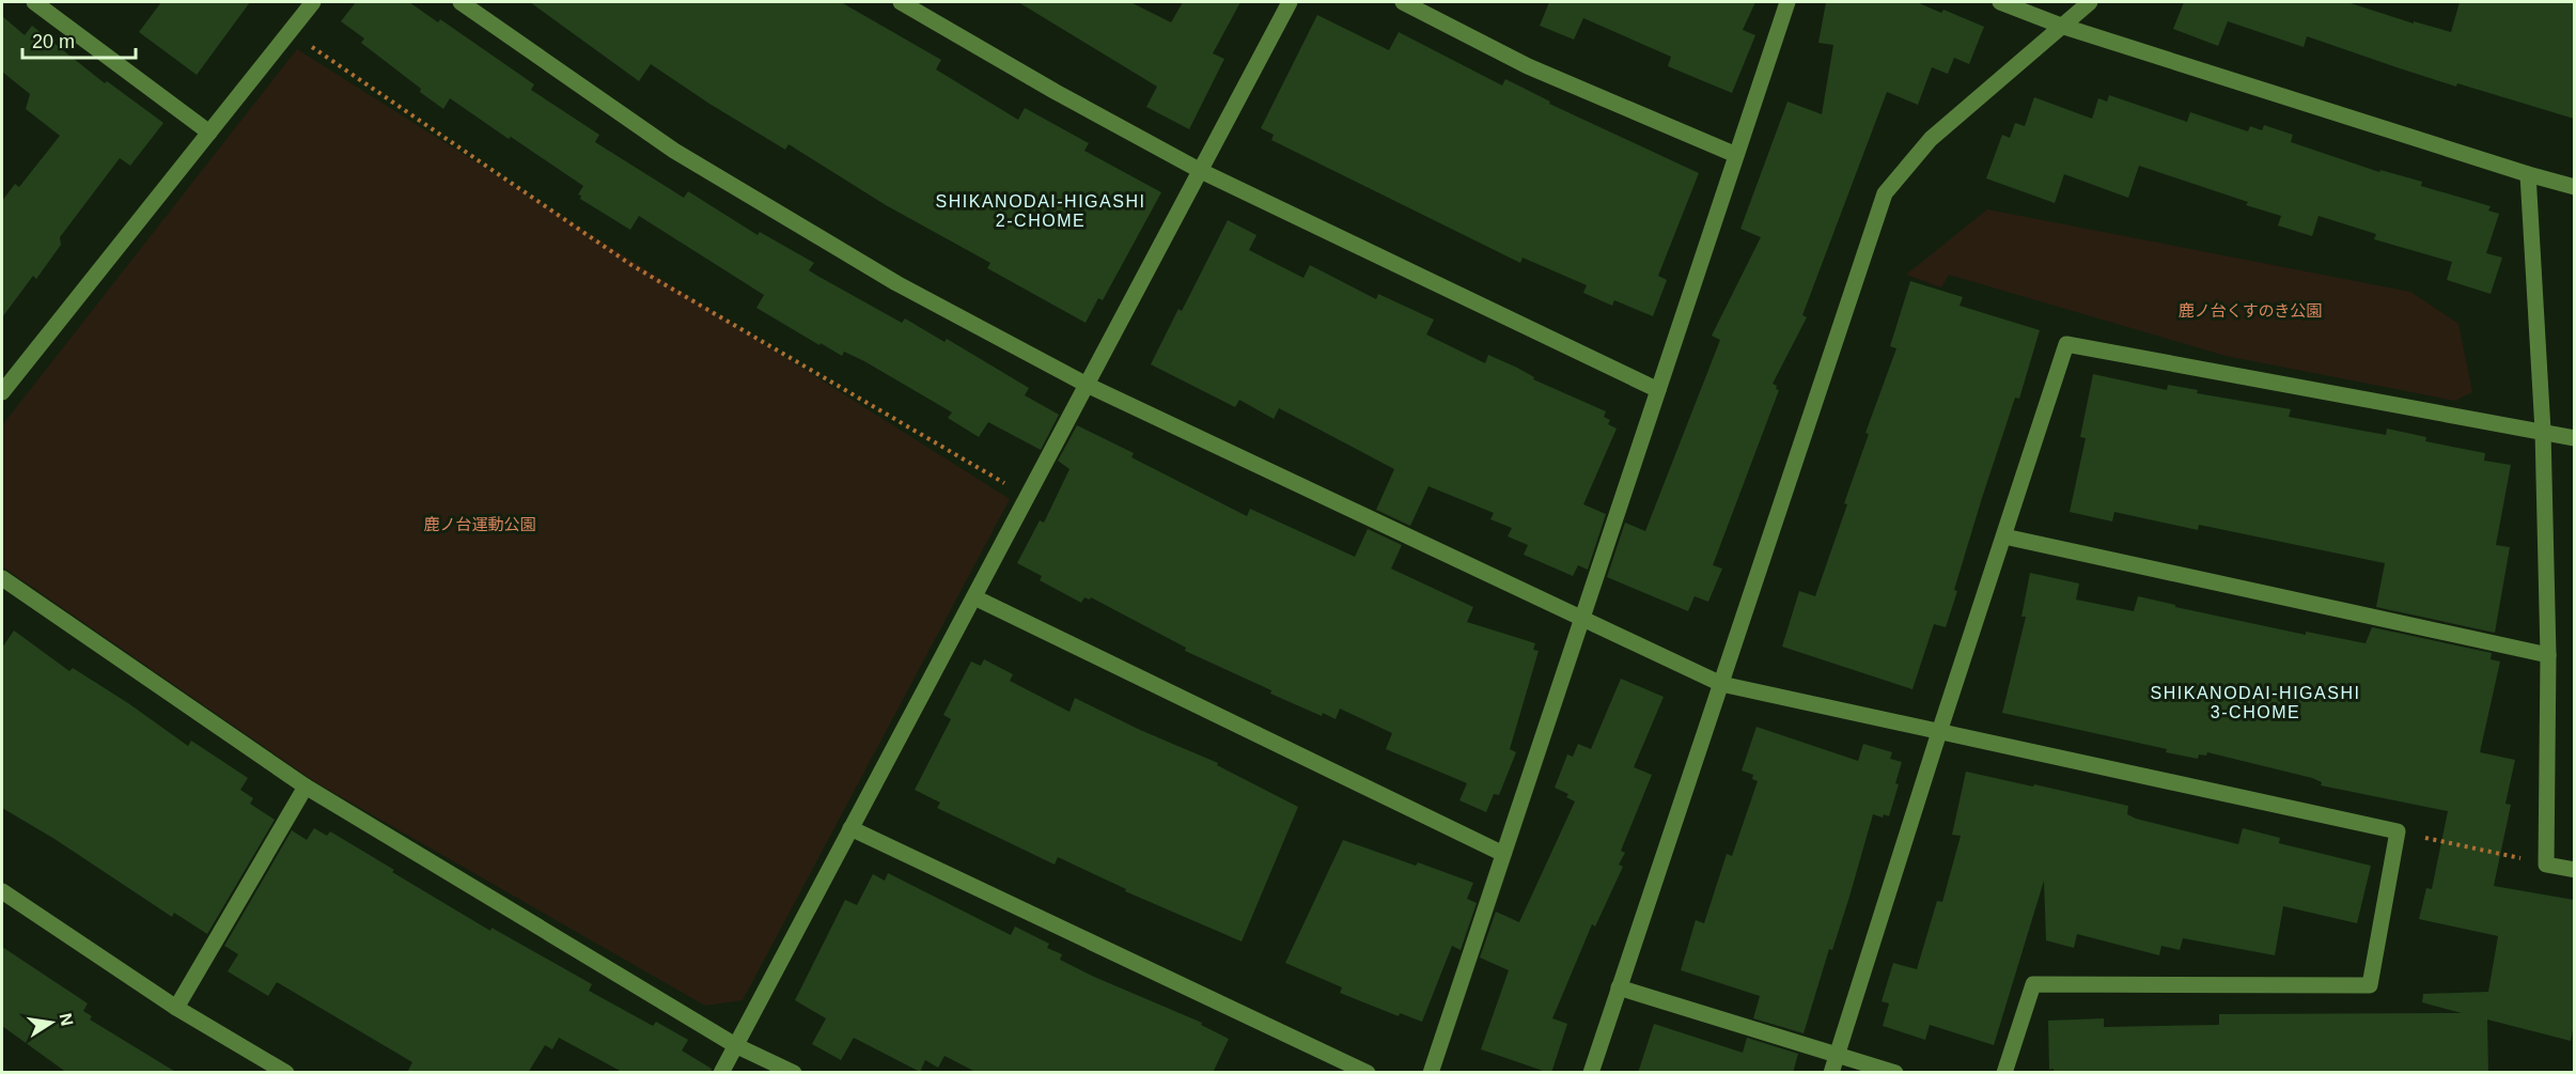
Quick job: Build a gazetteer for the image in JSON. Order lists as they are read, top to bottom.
{
  "districts": ["SHIKANODAI-HIGASHI 2-CHOME", "SHIKANODAI-HIGASHI 3-CHOME"],
  "parks": ["鹿ノ台くすのき公園", "鹿ノ台運動公園"],
  "scale_bar": "20 m",
  "north": "right"
}
